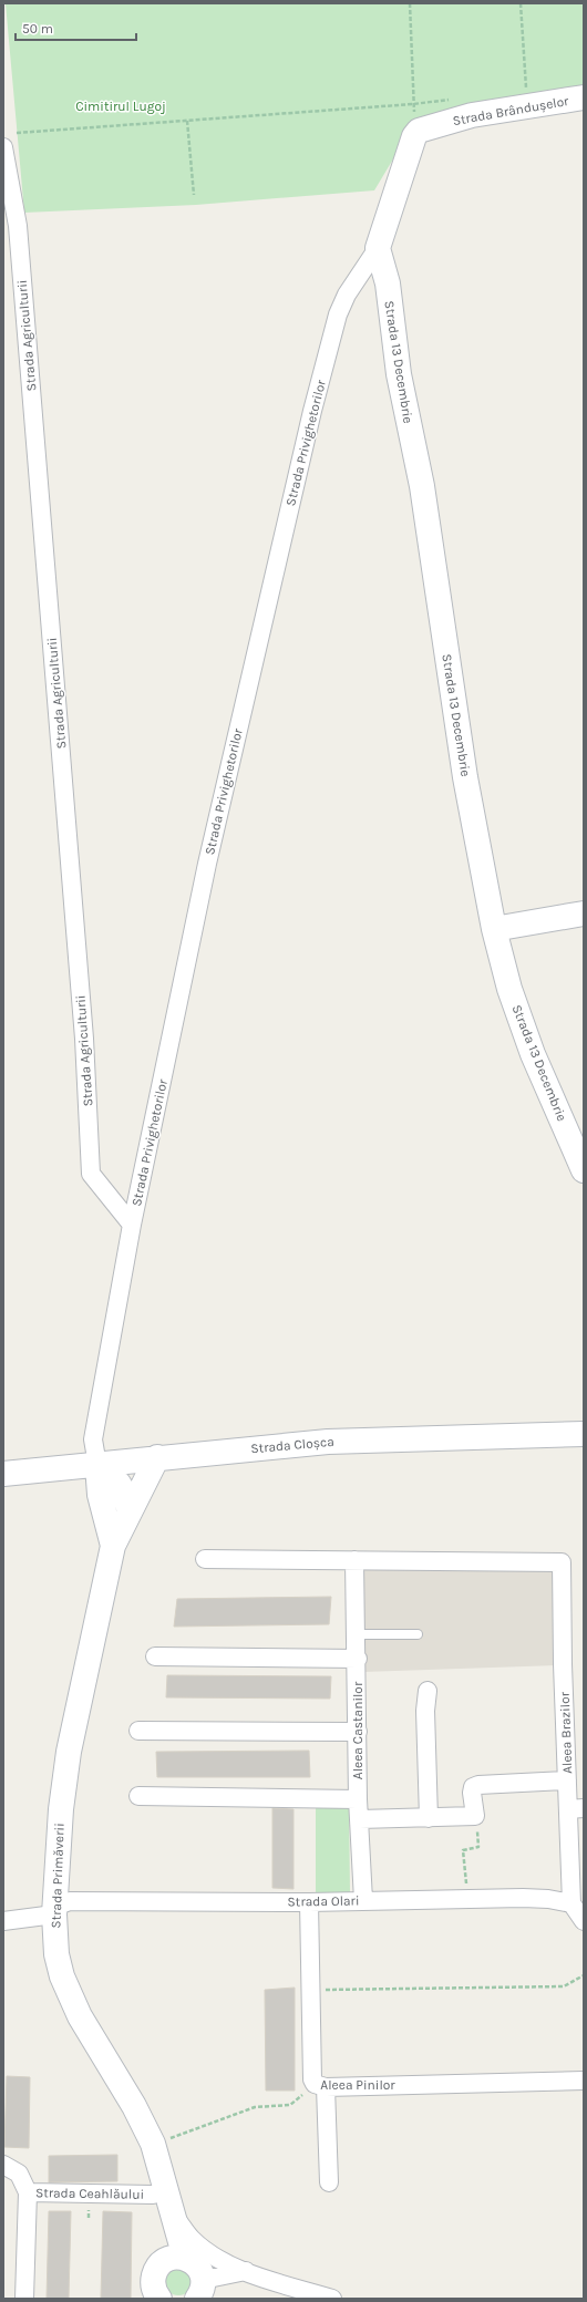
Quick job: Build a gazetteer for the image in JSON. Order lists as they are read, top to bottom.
{
  "streets": {
    "street": [
      "Strada Brândușelor",
      "Strada Agriculturii",
      "Strada 13 Decembrie",
      "Strada Privighetorilor",
      "Strada Cloșca",
      "Aleea Castanilor",
      "Aleea Brazilor",
      "Strada Primăverii",
      "Strada Olari",
      "Aleea Pinilor",
      "Strada Ceahlăului"
    ]
  },
  "crossings": [
    ["Strada Brândușelor", "Strada Privighetorilor"],
    ["Strada Agriculturii", "Strada Privighetorilor"],
    ["Strada 13 Decembrie", "Strada Privighetorilor"],
    ["Strada Privighetorilor", "Strada Cloșca"],
    ["Strada Privighetorilor", "Strada Primăverii"],
    ["Strada Cloșca", "Strada Primăverii"],
    ["Aleea Castanilor", "Aleea Brazilor"],
    ["Aleea Castanilor", "Strada Olari"],
    ["Aleea Brazilor", "Strada Olari"],
    ["Strada Primăverii", "Strada Olari"],
    ["Strada Olari", "Aleea Pinilor"]
  ],
  "parks": ["Cimitirul Lugoj"],
  "scale_bar": "50 m"
}
